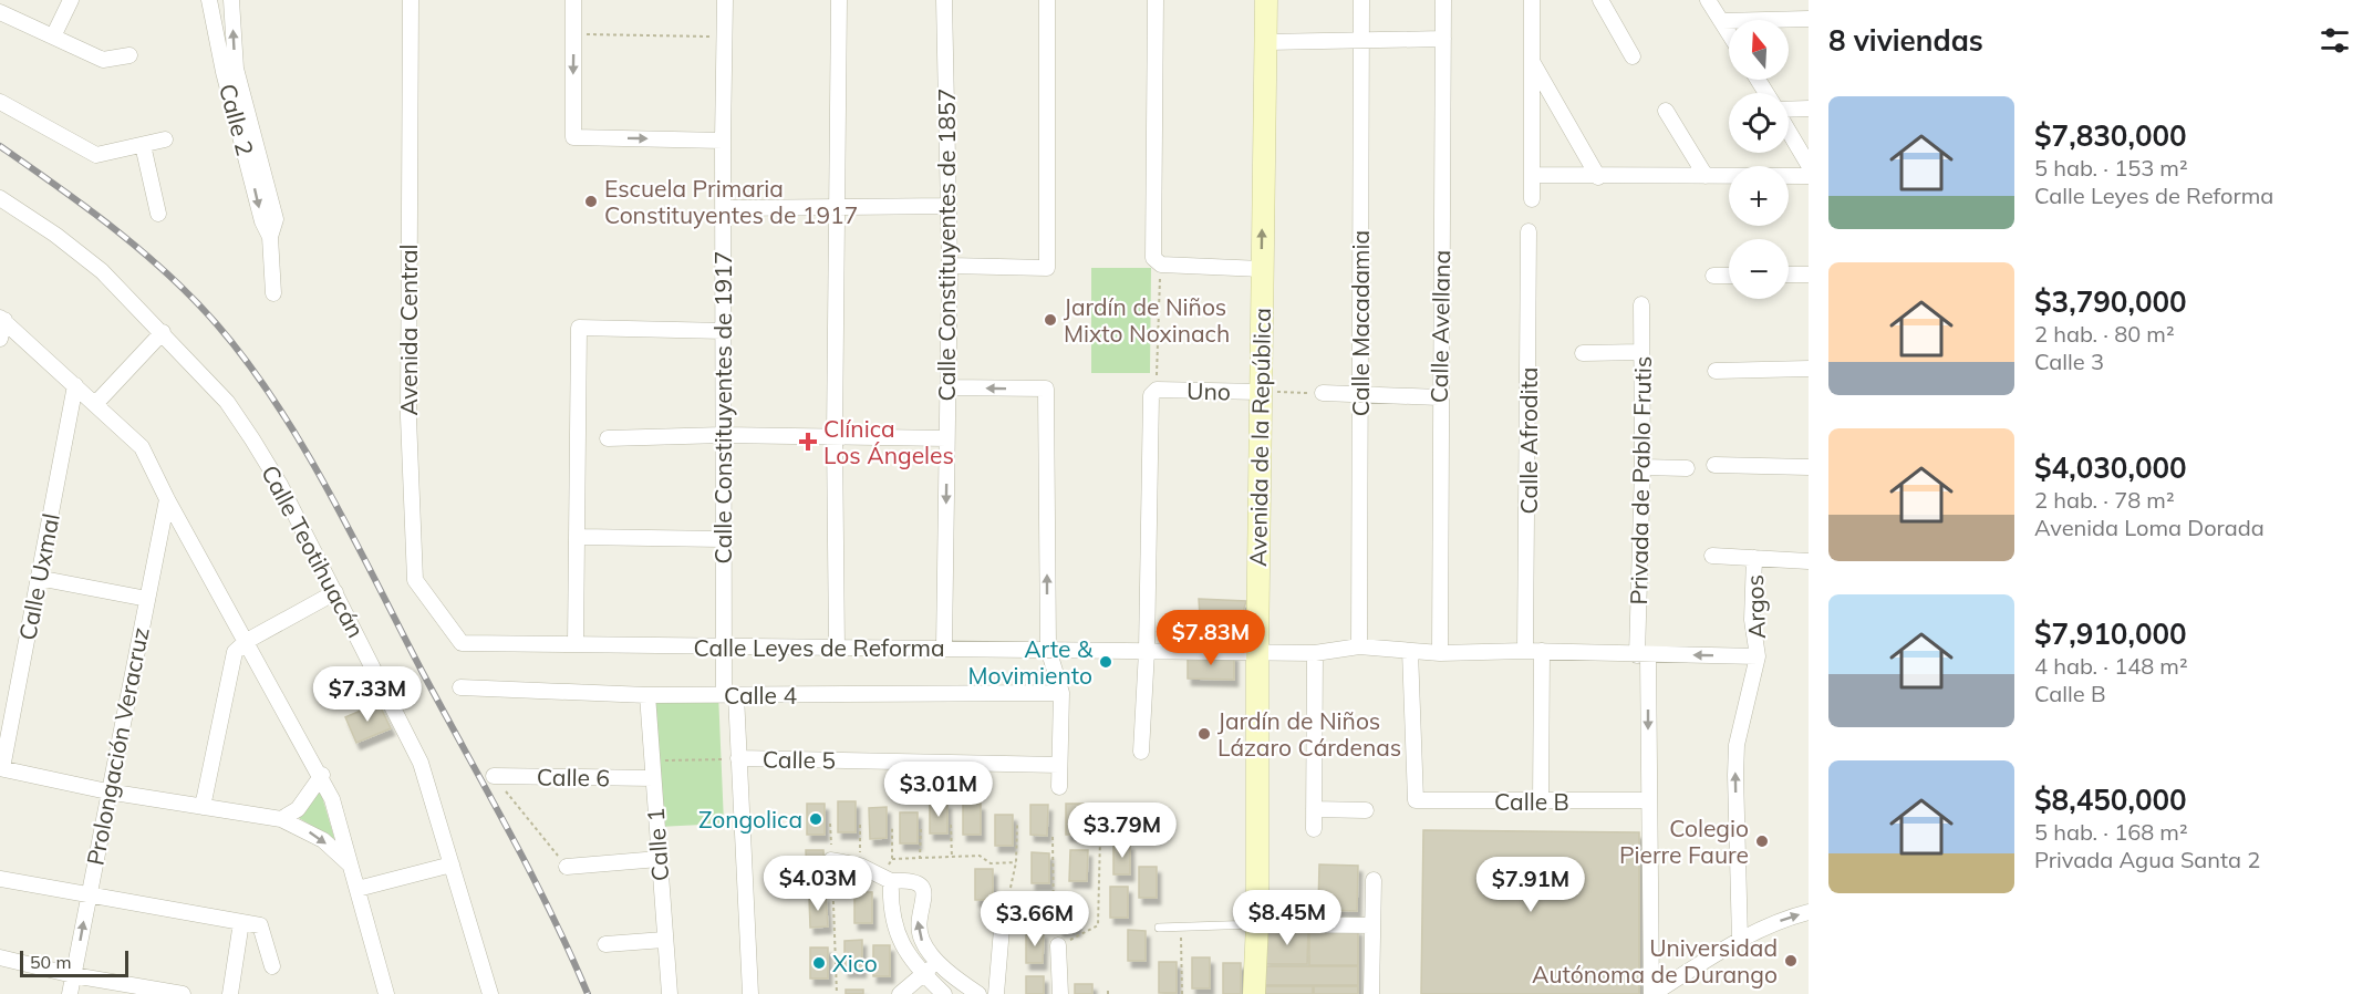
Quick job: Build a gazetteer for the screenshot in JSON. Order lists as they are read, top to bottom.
{
  "streets": {
    "main road": ["Avenida de la República"],
    "street": [
      "Calle 2",
      "Calle Constituyentes de 1857",
      "Calle Macadamia",
      "Calle Avellana",
      "Avenida Central",
      "Uno",
      "Calle Constituyentes de 1917",
      "Calle Afrodita",
      "Privada de Pablo Frutis",
      "Calle Teotihuacán",
      "Calle Uxmal",
      "Argos",
      "Calle Leyes de Reforma",
      "Calle 4",
      "Prolongación Veracruz",
      "Calle 5",
      "Calle 6",
      "Calle B",
      "Calle 1"
    ]
  },
  "crossings": [
    ["Calle Constituyentes de 1857", "Calle Leyes de Reforma"],
    ["Calle Macadamia", "Calle Leyes de Reforma"],
    ["Calle Avellana", "Calle Leyes de Reforma"],
    ["Avenida Central", "Calle Leyes de Reforma"],
    ["Uno", "Avenida de la República"],
    ["Calle Constituyentes de 1917", "Calle Leyes de Reforma"],
    ["Calle Constituyentes de 1917", "Calle 4"],
    ["Avenida de la República", "Calle Leyes de Reforma"],
    ["Calle Afrodita", "Calle Leyes de Reforma"],
    ["Privada de Pablo Frutis", "Calle B"],
    ["Calle Leyes de Reforma", "Calle B"],
    ["Calle 4", "Calle 1"],
    ["Calle 6", "Calle 1"]
  ],
  "places": {
    "other": [
      "Escuela Primaria Constituyentes de 1917",
      "Jardín de Niños Mixto Noxinach",
      "Arte & Movimiento",
      "Jardín de Niños Lázaro Cárdenas",
      "Zongolica",
      "Colegio Pierre Faure",
      "Universidad Autónoma de Durango",
      "Xico"
    ],
    "health": ["Clínica Los Ángeles"]
  },
  "scale_bar": "50 m",
  "north": "top",
  "page": {
    "heading": "8 viviendas",
    "map_buttons": ["+", "−"],
    "list": [
      {
        "name": "$7,830,000",
        "note": "5 hab. · 153 m² · Calle Leyes de Reforma"
      },
      {
        "name": "$3,790,000",
        "note": "2 hab. · 80 m² · Calle 3"
      },
      {
        "name": "$4,030,000",
        "note": "2 hab. · 78 m² · Avenida Loma Dorada"
      },
      {
        "name": "$7,910,000",
        "note": "4 hab. · 148 m² · Calle B"
      },
      {
        "name": "$8,450,000",
        "note": "5 hab. · 168 m² · Privada Agua Santa 2"
      }
    ],
    "price": [
      "$7.83M",
      "$7.33M",
      "$3.01M",
      "$3.79M",
      "$4.03M",
      "$7.91M",
      "$8.45M",
      "$3.66M"
    ],
    "scale": "50 m"
  }
}
